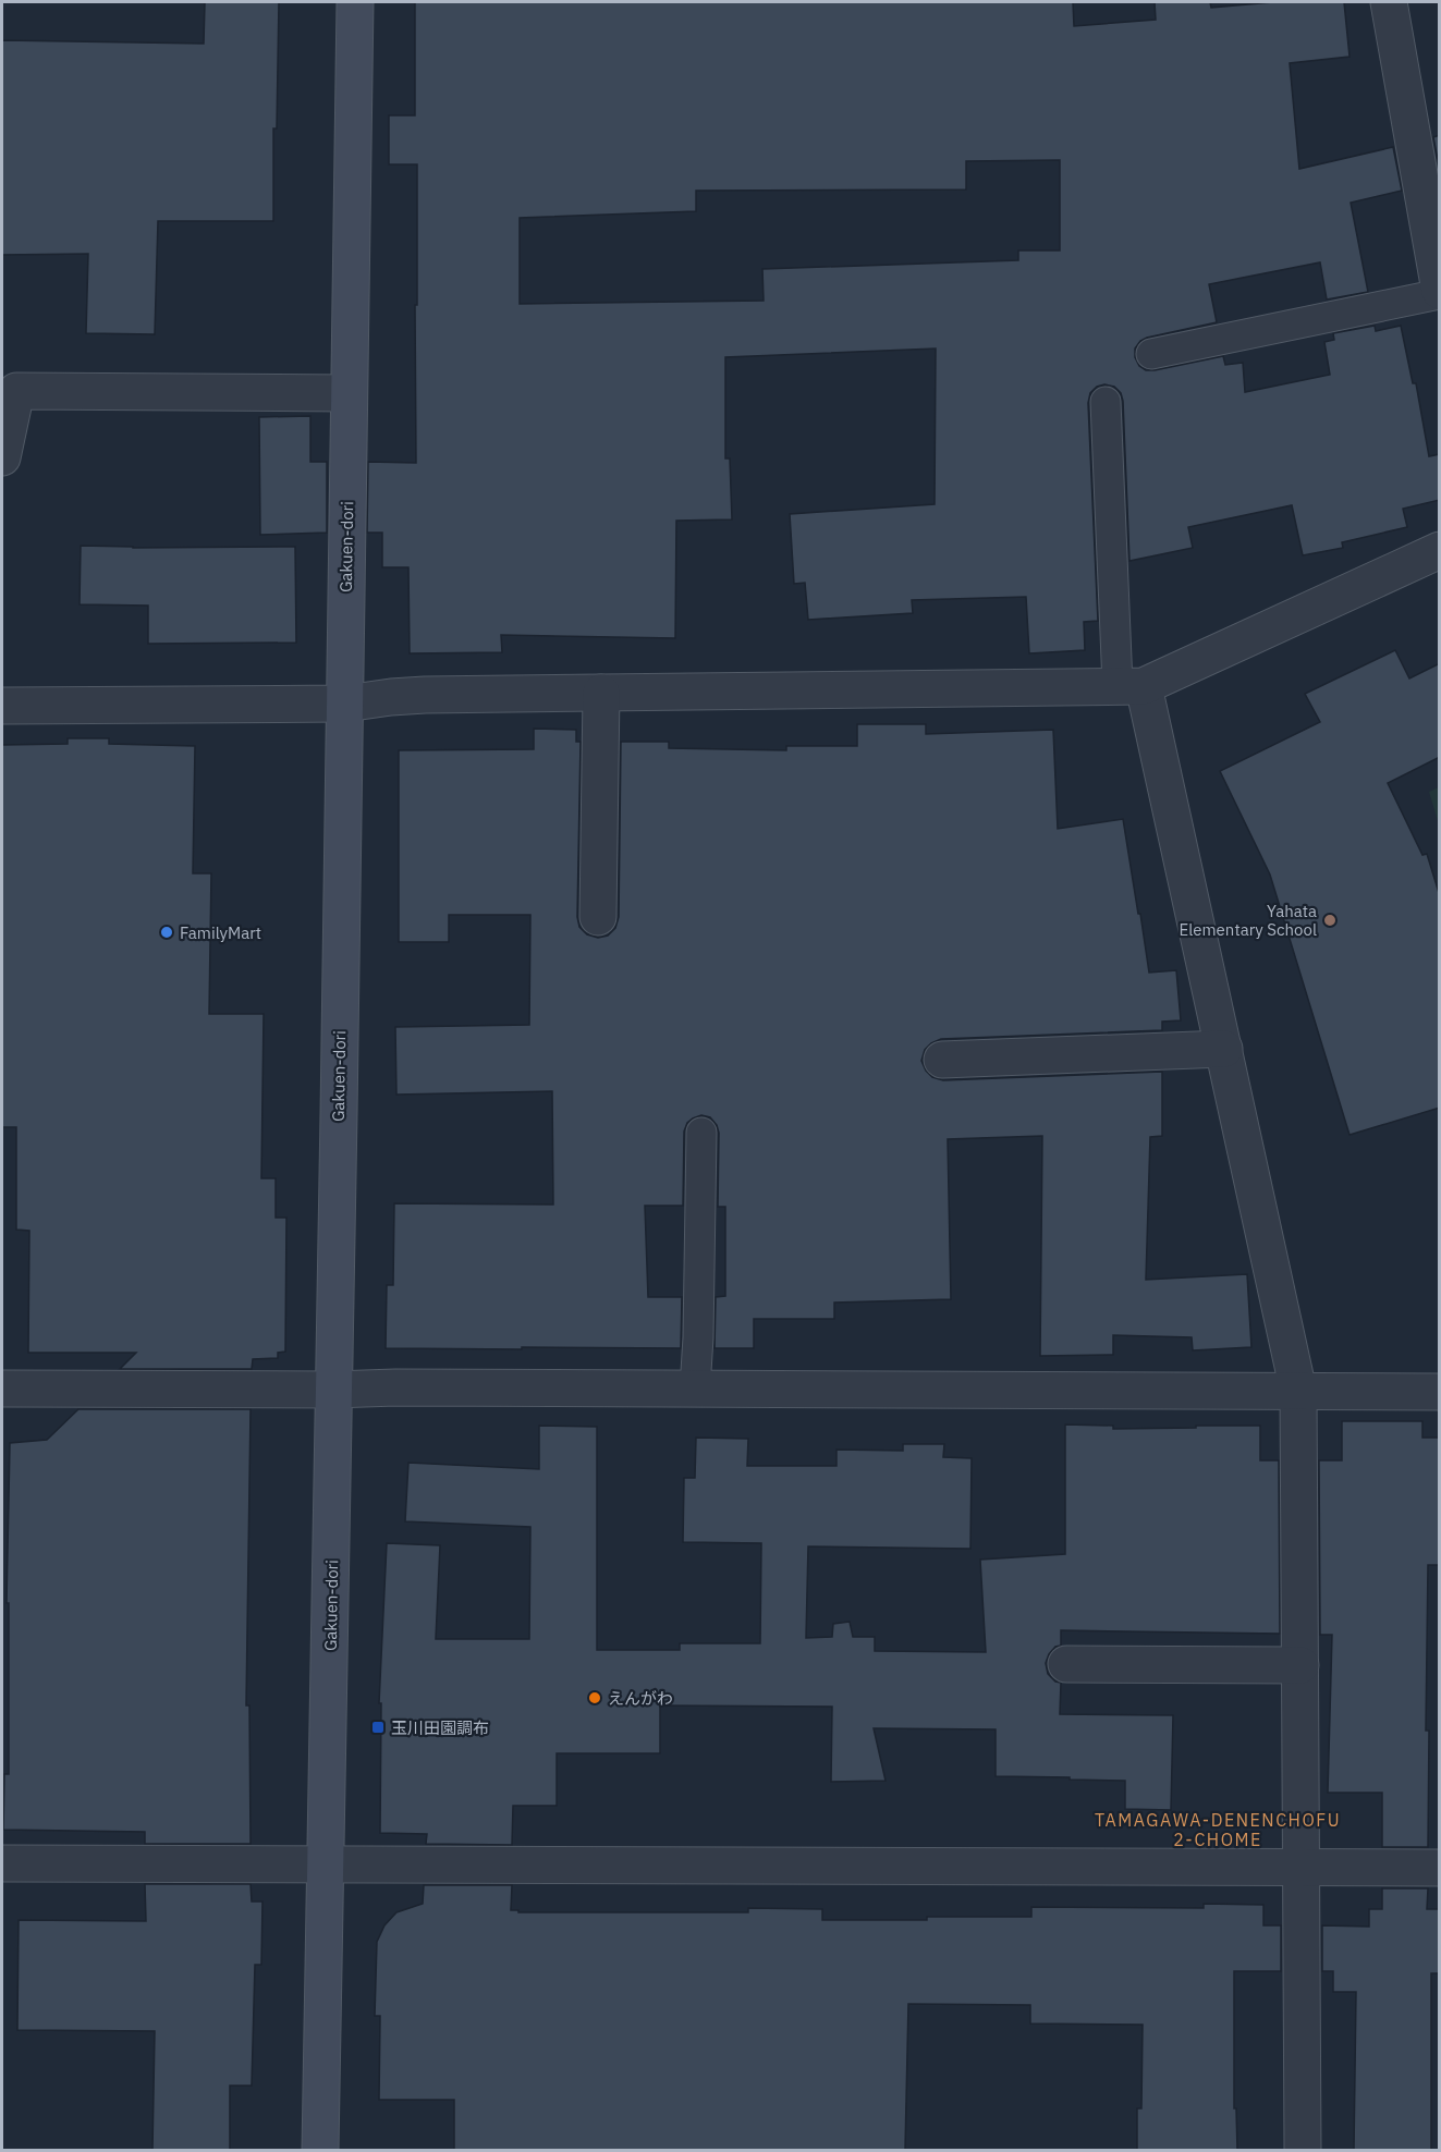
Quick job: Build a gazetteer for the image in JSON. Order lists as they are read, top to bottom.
{
  "streets": {
    "street": ["Gakuen-dori"]
  },
  "districts": ["TAMAGAWA-DENENCHOFU 2-CHOME"],
  "places": {
    "other": ["Yahata Elementary School", "FamilyMart", "えんがわ"],
    "transit": ["玉川田園調布"]
  }
}
